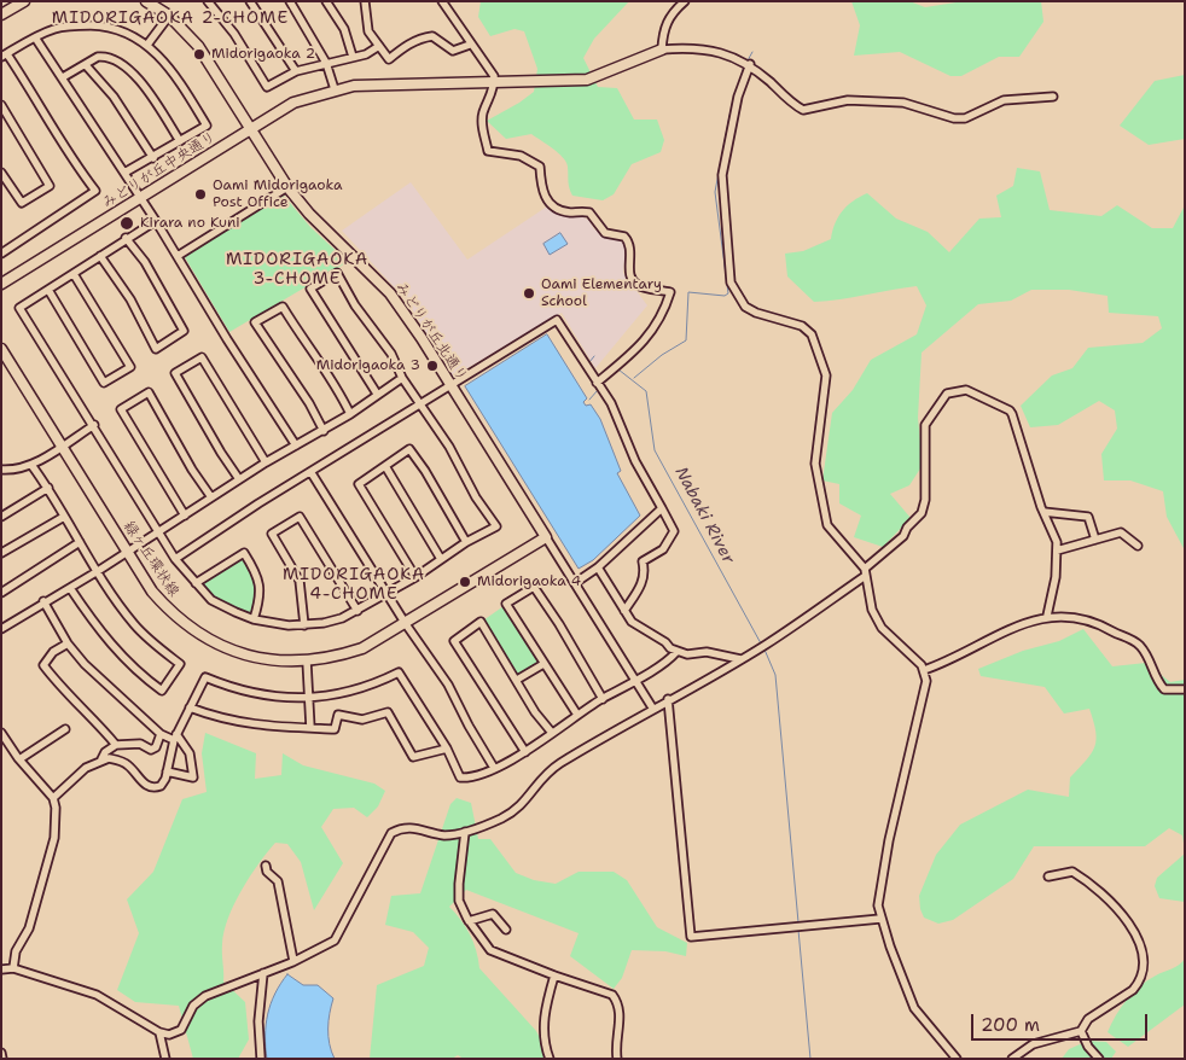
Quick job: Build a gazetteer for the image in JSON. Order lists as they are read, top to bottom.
{
  "streets": {
    "street": ["みどりが丘中央通り", "みどりが丘北通り", "緑ヶ丘環状線"]
  },
  "crossings": [
    ["みどりが丘中央通り", "みどりが丘北通り"],
    ["みどりが丘北通り", "緑ヶ丘環状線"]
  ],
  "districts": ["MIDORIGAOKA 2-CHOME", "MIDORIGAOKA 3-CHOME", "MIDORIGAOKA 4-CHOME"],
  "water": ["Nabaki River"],
  "places": [
    "Midorigaoka 2",
    "Oami Midorigaoka Post Office",
    "Kirara no Kuni",
    "Oami Elementary School",
    "Midorigaoka 3",
    "Midorigaoka 4"
  ],
  "scale_bar": "200 m"
}
